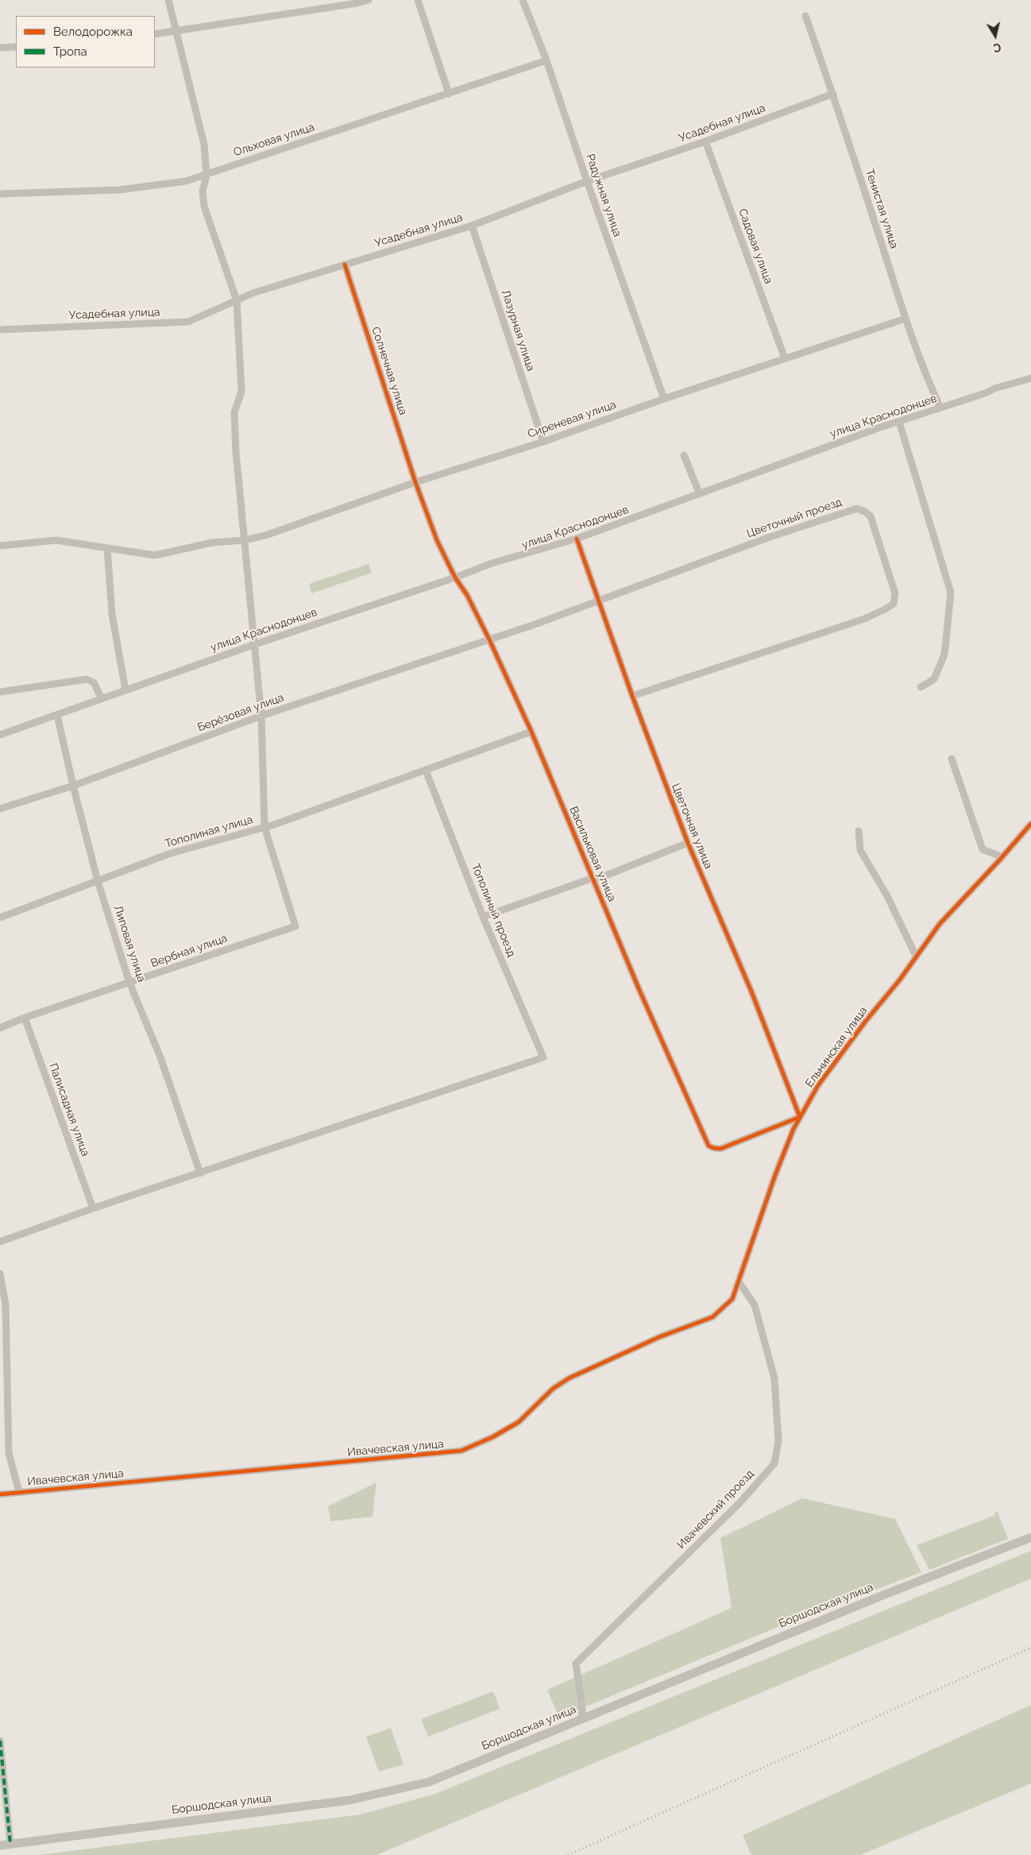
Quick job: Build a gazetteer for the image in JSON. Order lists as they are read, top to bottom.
{
  "streets": {
    "street": [
      "Усадебная улица",
      "Ольховая улица",
      "Радужная улица",
      "Тенистая улица",
      "Садовая улица",
      "Лазурная улица",
      "Солнечная улица",
      "улица Краснодонцев",
      "Сиреневая улица",
      "Цветочный проезд",
      "Берёзовая улица",
      "Цветочная улица",
      "Тополиная улица",
      "Васильковая улица",
      "Тополиный проезд",
      "Липовая улица",
      "Вербная улица",
      "Ельнинская улица",
      "Палисадная улица",
      "Ивачевская улица",
      "Ивачевский проезд",
      "Боршодская улица"
    ]
  },
  "crossings": [
    ["Усадебная улица", "Радужная улица"],
    ["Усадебная улица", "Тенистая улица"],
    ["Усадебная улица", "Садовая улица"],
    ["Усадебная улица", "Лазурная улица"],
    ["Усадебная улица", "Солнечная улица"],
    ["Ольховая улица", "Радужная улица"],
    ["Радужная улица", "Сиреневая улица"],
    ["Тенистая улица", "улица Краснодонцев"],
    ["Тенистая улица", "Сиреневая улица"],
    ["Садовая улица", "Сиреневая улица"],
    ["Лазурная улица", "Сиреневая улица"],
    ["Солнечная улица", "Сиреневая улица"],
    ["Солнечная улица", "Васильковая улица"],
    ["улица Краснодонцев", "Цветочная улица"],
    ["улица Краснодонцев", "Васильковая улица"],
    ["улица Краснодонцев", "Липовая улица"],
    ["Сиреневая улица", "Васильковая улица"],
    ["Цветочный проезд", "Берёзовая улица"],
    ["Цветочный проезд", "Цветочная улица"],
    ["Цветочный проезд", "Васильковая улица"],
    ["Берёзовая улица", "Васильковая улица"],
    ["Берёзовая улица", "Липовая улица"],
    ["Цветочная улица", "Васильковая улица"],
    ["Цветочная улица", "Ельнинская улица"],
    ["Тополиная улица", "Васильковая улица"],
    ["Тополиная улица", "Тополиный проезд"],
    ["Тополиная улица", "Липовая улица"],
    ["Тополиная улица", "Вербная улица"],
    ["Васильковая улица", "Ельнинская улица"],
    ["Тополиный проезд", "Липовая улица"],
    ["Липовая улица", "Вербная улица"],
    ["Вербная улица", "Палисадная улица"],
    ["Ельнинская улица", "Ивачевская улица"],
    ["Ельнинская улица", "Ивачевский проезд"],
    ["Ивачевский проезд", "Боршодская улица"]
  ],
  "legend": ["Велодорожка", "Тропа"],
  "north": "bottom"
}
